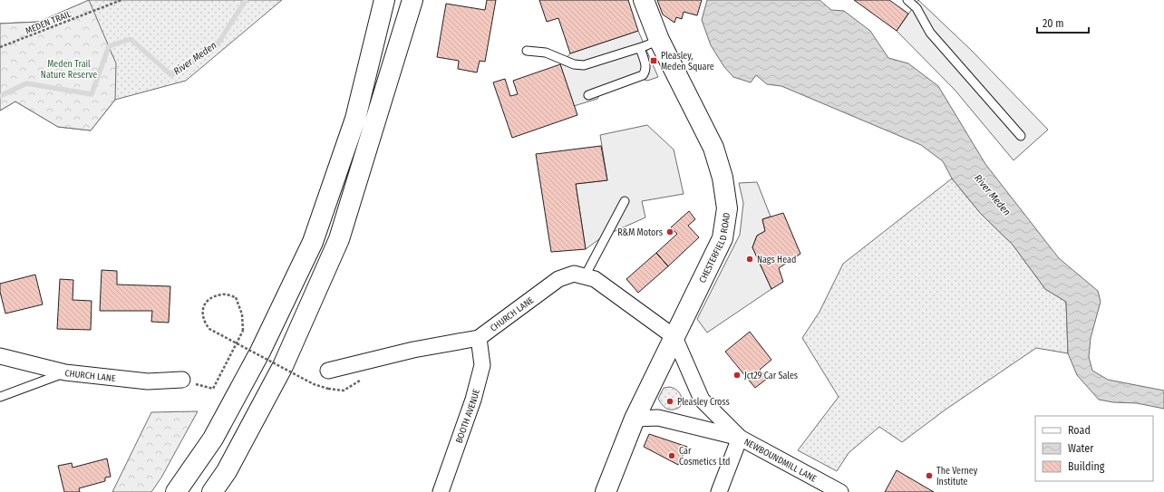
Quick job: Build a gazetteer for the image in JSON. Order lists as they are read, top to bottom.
{
  "streets": {
    "main road": ["CHESTERFIELD ROAD"],
    "street": ["CHURCH LANE", "BOOTH AVENUE", "NEWBOUNDMILL LANE"],
    "path": ["MEDEN TRAIL"]
  },
  "crossings": [
    ["CHESTERFIELD ROAD", "CHURCH LANE"],
    ["CHESTERFIELD ROAD", "NEWBOUNDMILL LANE"],
    ["CHURCH LANE", "BOOTH AVENUE"],
    ["CHURCH LANE", "NEWBOUNDMILL LANE"]
  ],
  "water": ["River Meden"],
  "parks": ["Meden Trail Nature Reserve"],
  "places": {
    "transit": ["Pleasley, Meden Square"],
    "other": [
      "R&M Motors",
      "Nags Head",
      "Jct29 Car Sales",
      "Pleasley Cross",
      "Car Cosmetics Ltd",
      "The Verney Institute"
    ]
  },
  "legend": ["Road", "Water", "Building"],
  "scale_bar": "20 m"
}
